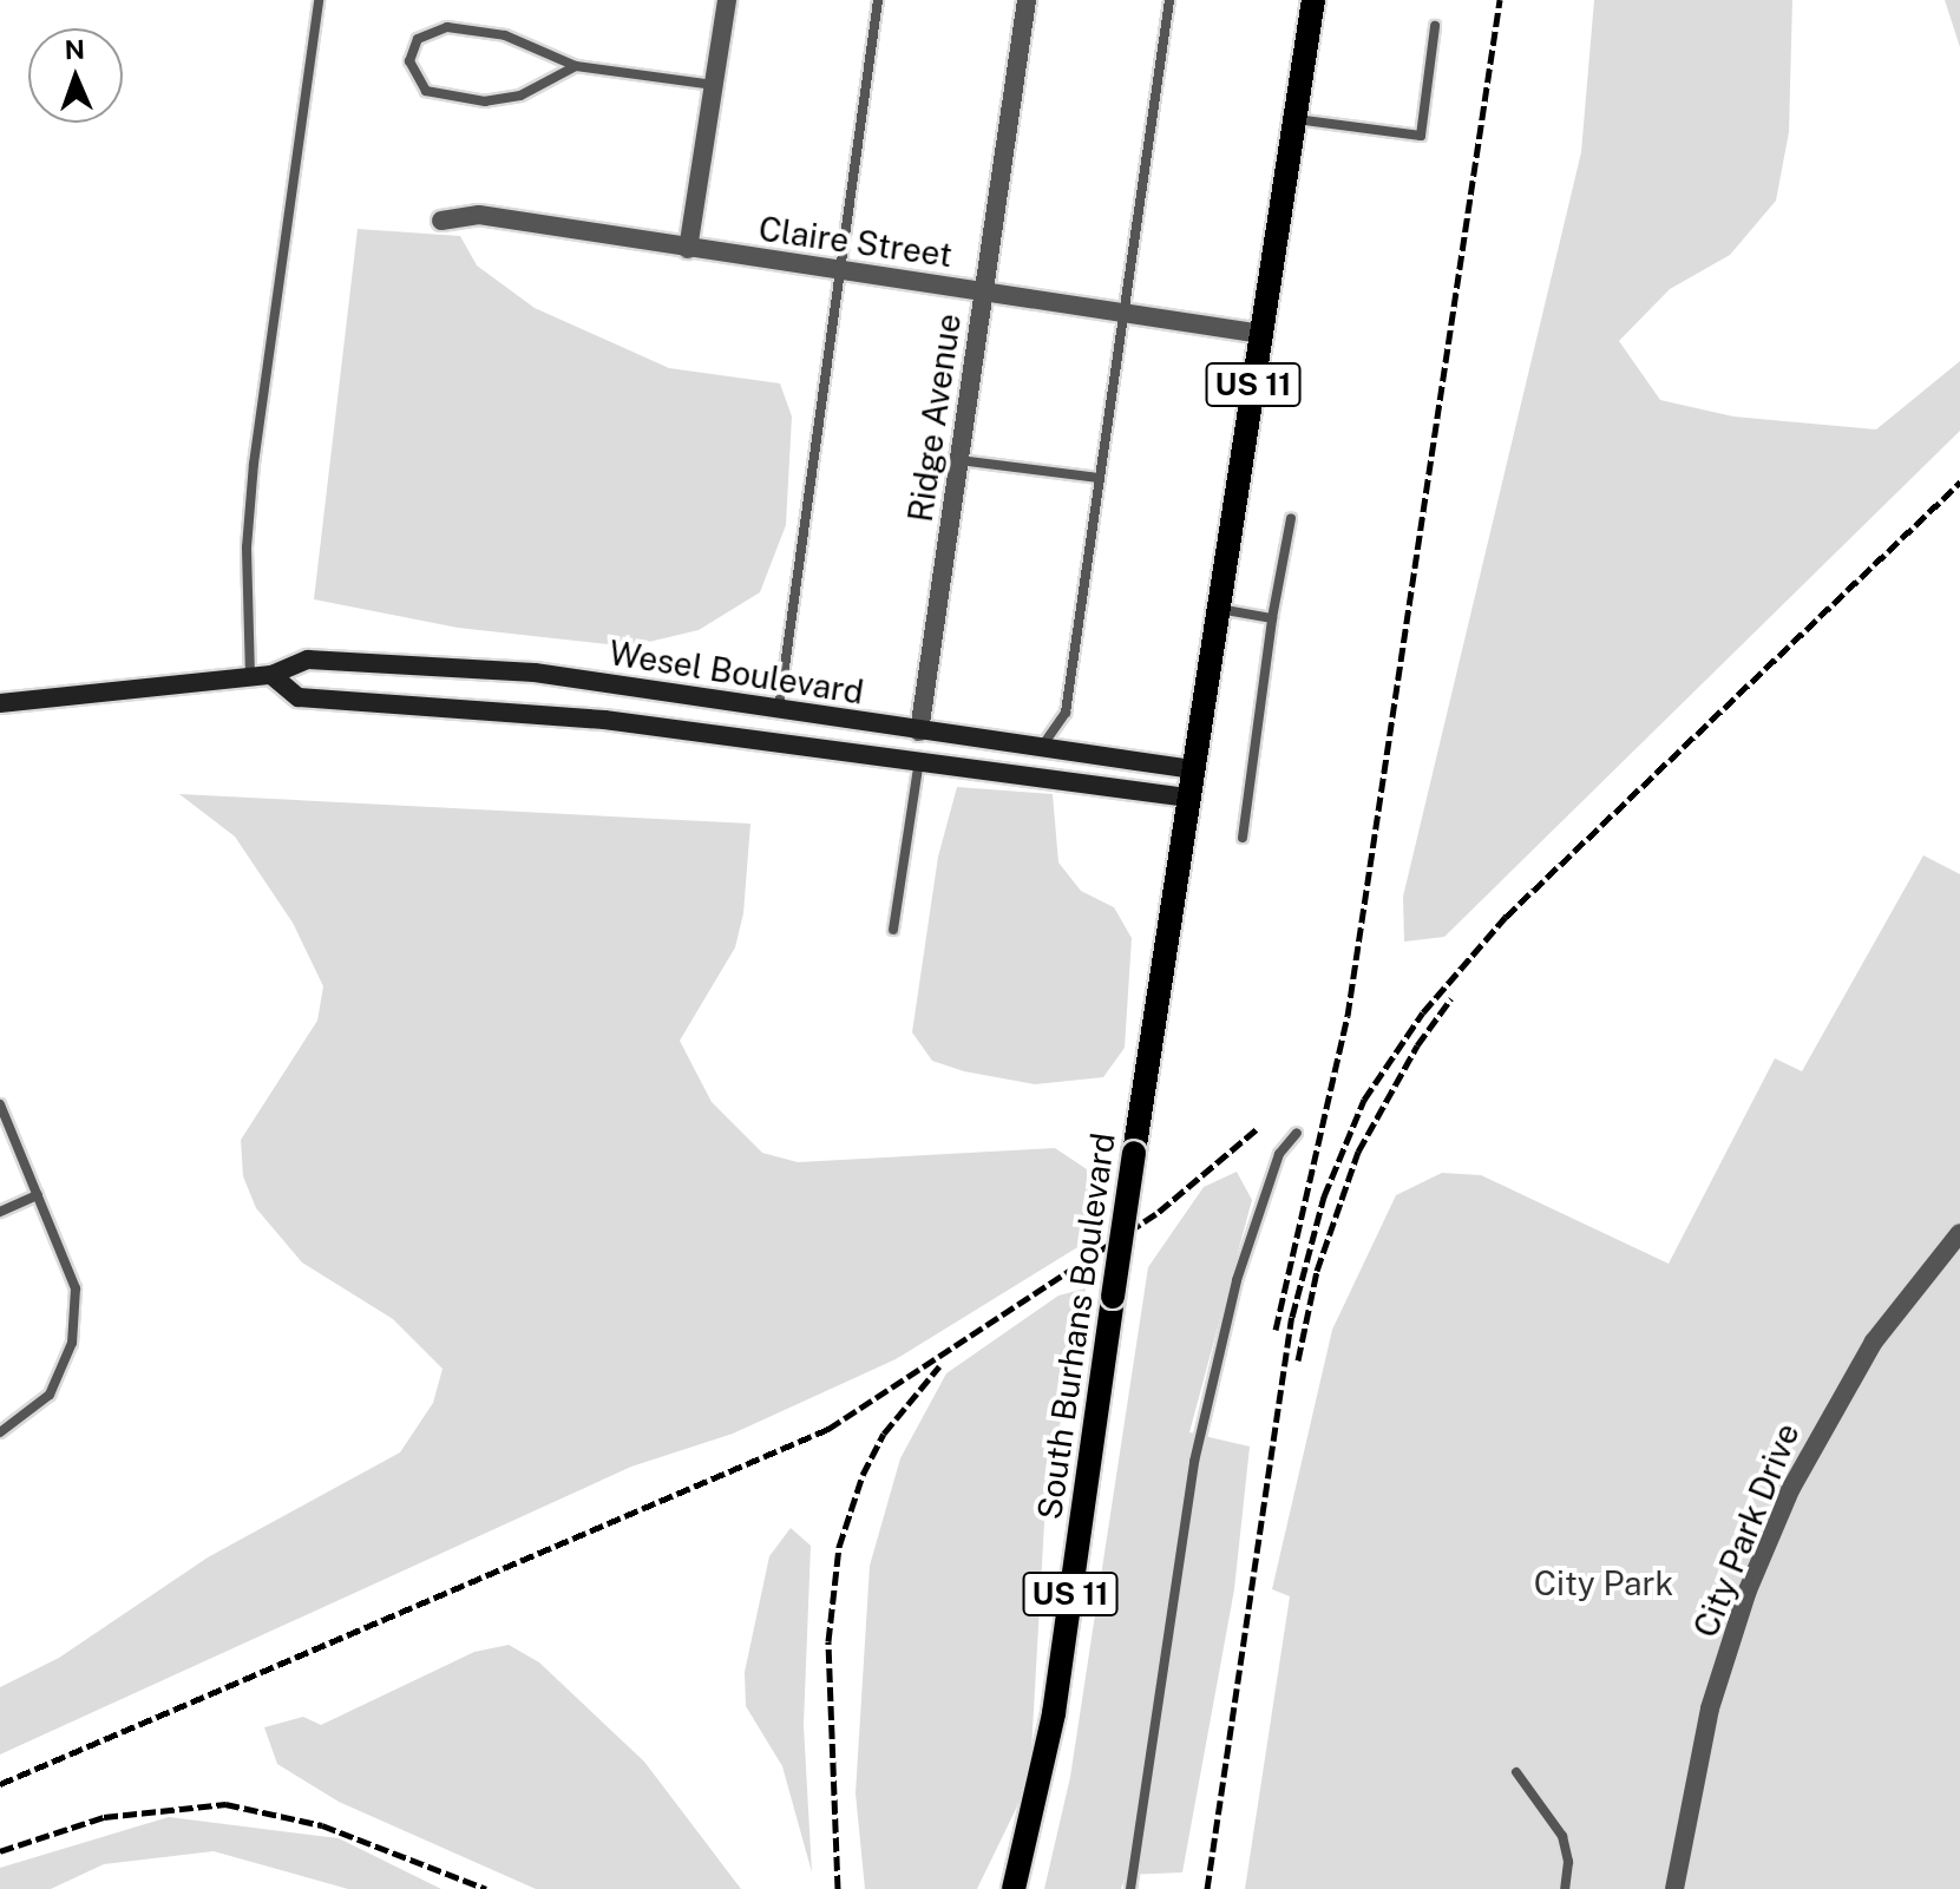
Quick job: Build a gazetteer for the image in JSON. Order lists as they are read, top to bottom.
{
  "streets": {
    "main road": ["US 11", "Wesel Boulevard", "South Burhans Boulevard"],
    "street": ["Claire Street", "Ridge Avenue", "City Park Drive"]
  },
  "crossings": [
    ["Claire Street", "US 11"],
    ["Claire Street", "Ridge Avenue"],
    ["US 11", "Wesel Boulevard"],
    ["US 11", "South Burhans Boulevard"],
    ["Ridge Avenue", "Wesel Boulevard"],
    ["Wesel Boulevard", "South Burhans Boulevard"]
  ],
  "parks": ["City Park"],
  "north": "top"
}
